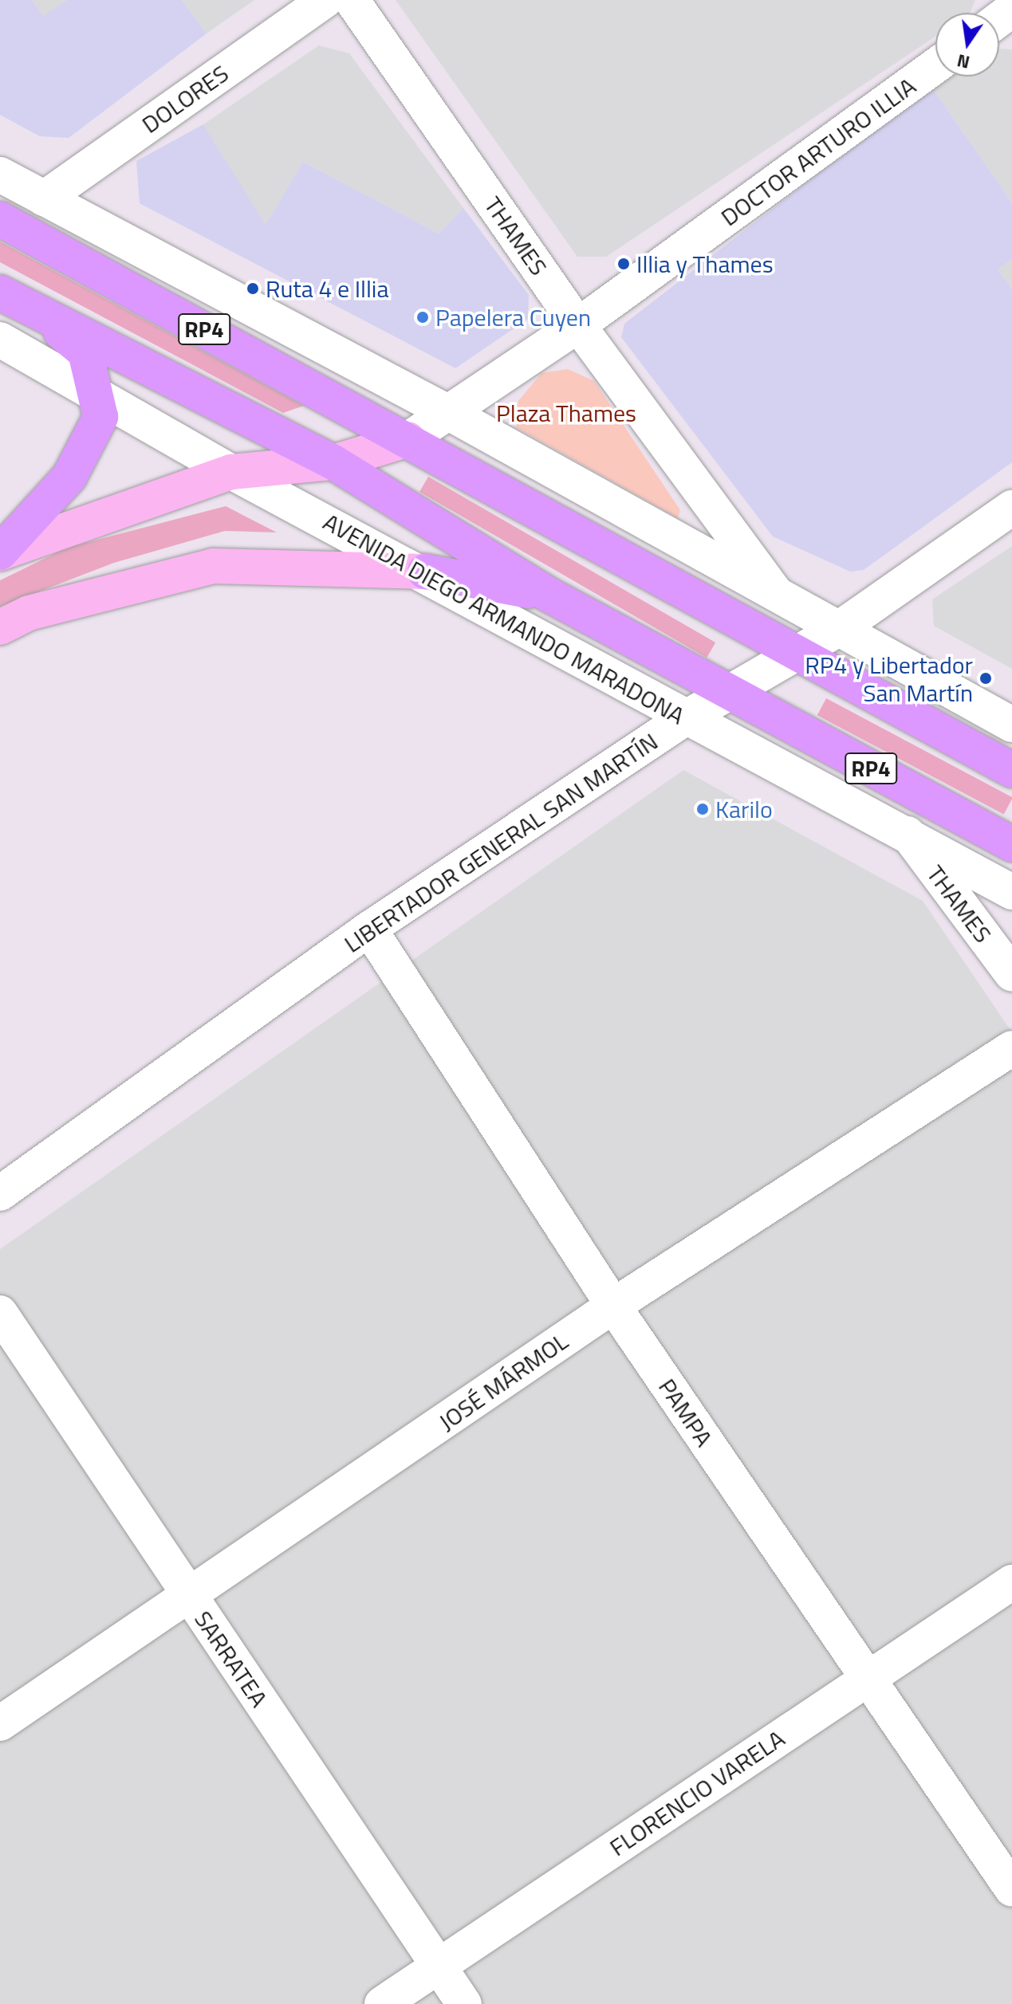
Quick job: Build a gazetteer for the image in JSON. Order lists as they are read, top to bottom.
{
  "streets": {
    "main road": ["DOCTOR ARTURO ILLIA", "RP4", "AVENIDA DIEGO ARMANDO MARADONA"],
    "street": [
      "DOLORES",
      "THAMES",
      "LIBERTADOR GENERAL SAN MARTÍN",
      "JOSÉ MÁRMOL",
      "PAMPA",
      "SARRATEA",
      "FLORENCIO VARELA"
    ]
  },
  "crossings": [
    ["DOCTOR ARTURO ILLIA", "THAMES"],
    ["DOCTOR ARTURO ILLIA", "RP4"],
    ["DOCTOR ARTURO ILLIA", "AVENIDA DIEGO ARMANDO MARADONA"],
    ["THAMES", "AVENIDA DIEGO ARMANDO MARADONA"],
    ["RP4", "LIBERTADOR GENERAL SAN MARTÍN"],
    ["AVENIDA DIEGO ARMANDO MARADONA", "LIBERTADOR GENERAL SAN MARTÍN"],
    ["LIBERTADOR GENERAL SAN MARTÍN", "PAMPA"],
    ["JOSÉ MÁRMOL", "PAMPA"],
    ["JOSÉ MÁRMOL", "SARRATEA"],
    ["PAMPA", "FLORENCIO VARELA"],
    ["SARRATEA", "FLORENCIO VARELA"]
  ],
  "parks": ["Plaza Thames"],
  "places": [
    "Illia y Thames",
    "Ruta 4 e Illia",
    "Papelera Cuyen",
    "RP4 y Libertador San Martín",
    "Karilo"
  ],
  "north": "bottom"
}
